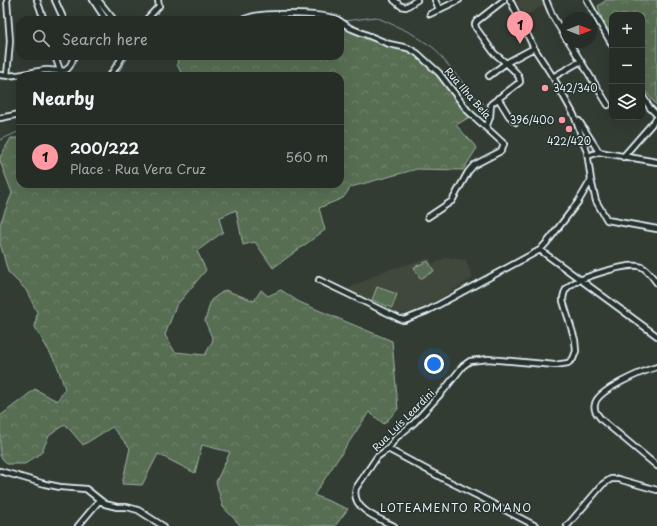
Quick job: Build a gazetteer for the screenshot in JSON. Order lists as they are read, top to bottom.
{
  "streets": {
    "street": ["Rua Ilha Bela", "Rua Luís Leardini"]
  },
  "districts": ["LOTEAMENTO ROMANO"],
  "places": ["342/340", "396/400", "422/420"],
  "north": "right",
  "page": {
    "pins": "1",
    "map_buttons": ["+", "−"],
    "search": "Search here",
    "heading": "Nearby",
    "list": [
      {
        "mark": "1",
        "name": "200/222",
        "note": "Place · Rua Vera Cruz",
        "value": "560 m"
      }
    ]
  }
}
